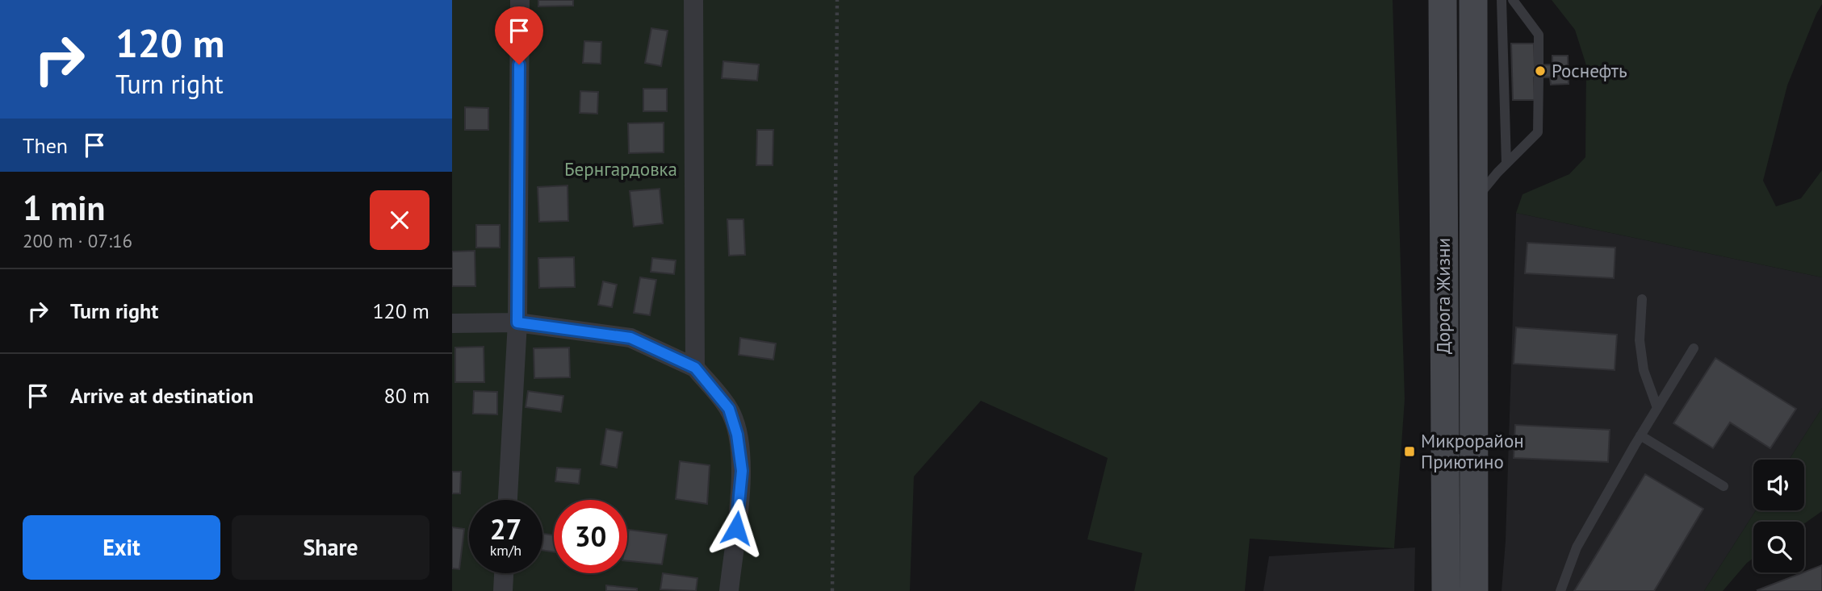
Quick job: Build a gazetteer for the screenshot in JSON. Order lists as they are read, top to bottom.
{
  "streets": {
    "main road": ["Дорога Жизни"]
  },
  "parks": ["Бернгардовка"],
  "places": {
    "other": ["Роснефть"],
    "transit": ["Микрорайон Приютино"]
  },
  "page": {
    "turn": ["120 m", "Turn right"],
    "then": "Then",
    "heading": ["1 min", "200 m · 07:16"],
    "list": [
      {
        "name": "Turn right",
        "value": "120 m"
      },
      {
        "name": "Arrive at destination",
        "value": "80 m"
      }
    ],
    "speed": "27 km/h",
    "limit": "30",
    "buttons": ["Exit", "Share"]
  }
}
